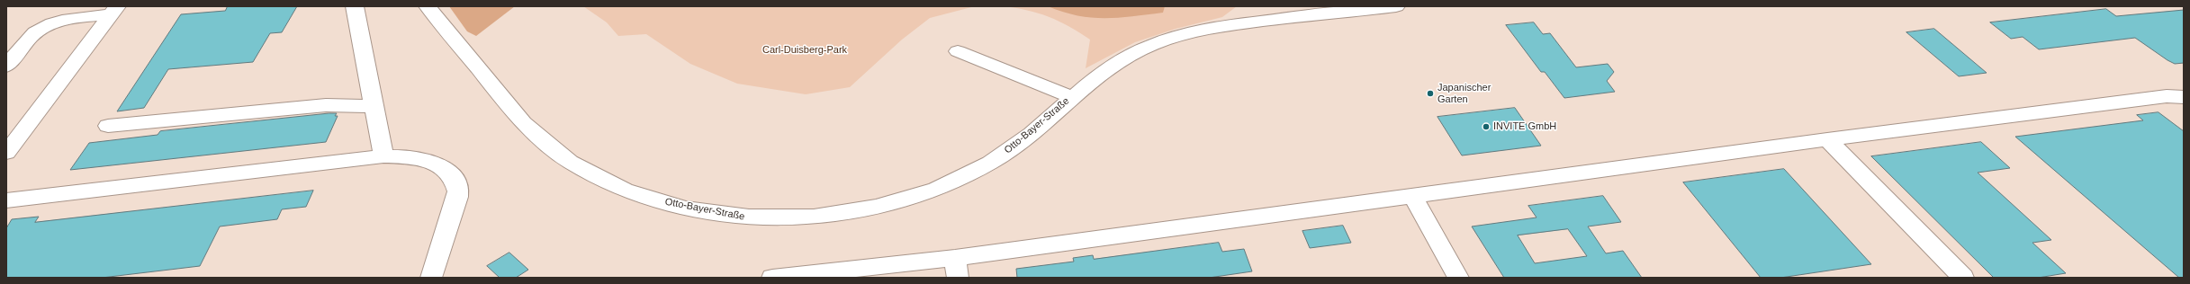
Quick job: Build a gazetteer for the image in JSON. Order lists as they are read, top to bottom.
{
  "streets": {
    "street": ["Otto-Bayer-Straße"]
  },
  "parks": ["Carl-Duisberg-Park"],
  "places": ["Japanischer Garten", "INVITE GmbH"]
}
